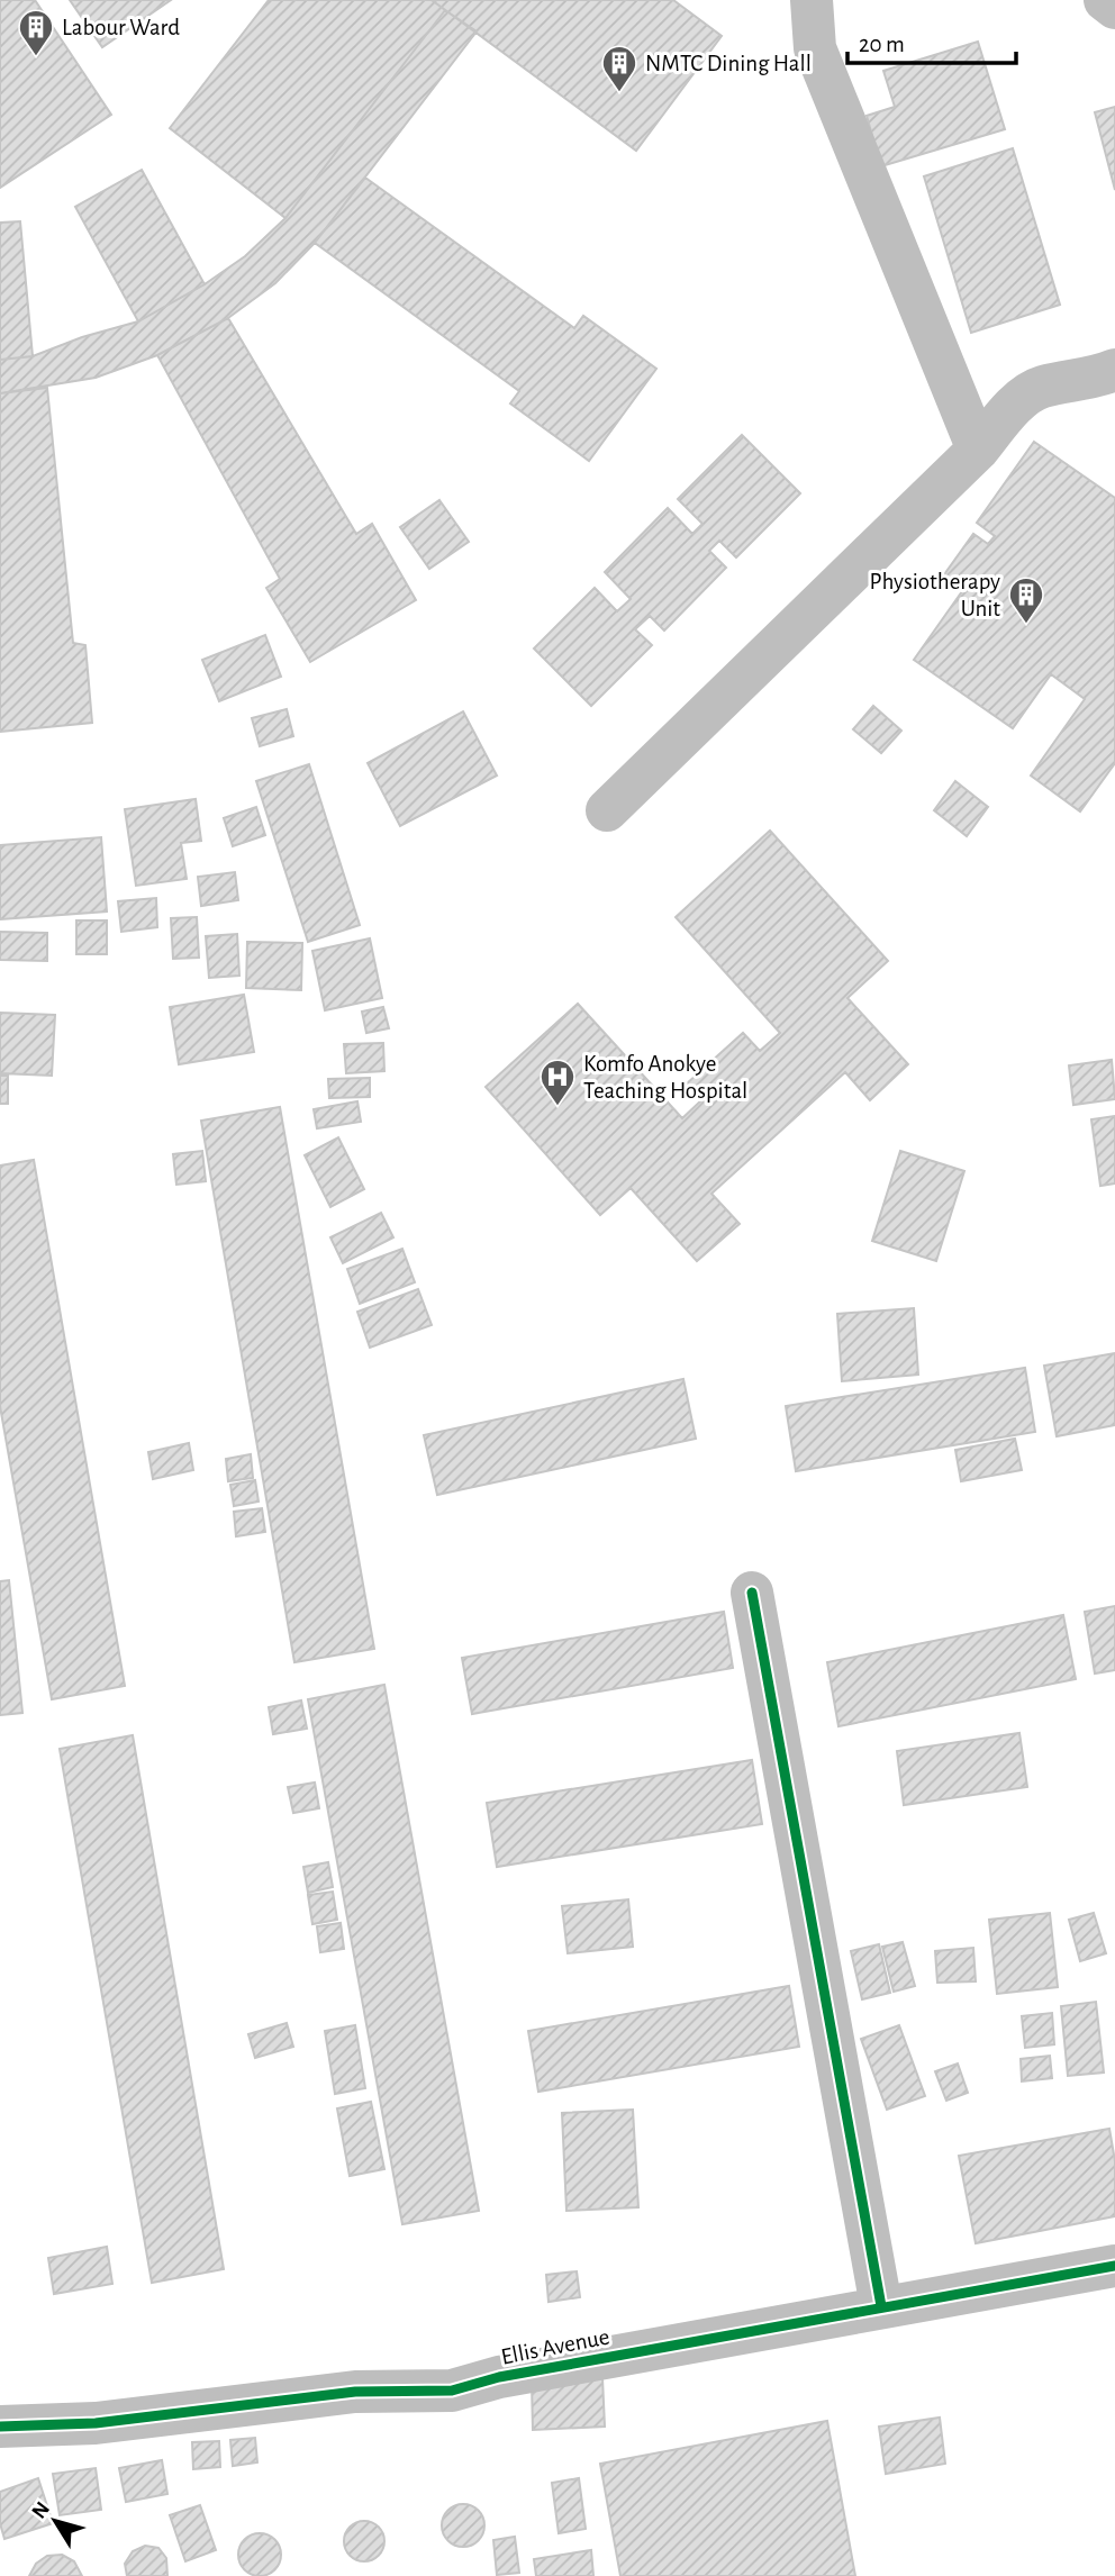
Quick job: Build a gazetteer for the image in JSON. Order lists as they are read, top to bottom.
{
  "streets": {
    "street": ["Ellis Avenue"]
  },
  "places": {
    "building": ["Labour Ward", "NMTC Dining Hall", "Physiotherapy Unit"],
    "hospital": ["Komfo Anokye Teaching Hospital"]
  },
  "scale_bar": "20 m",
  "north": "top left"
}
